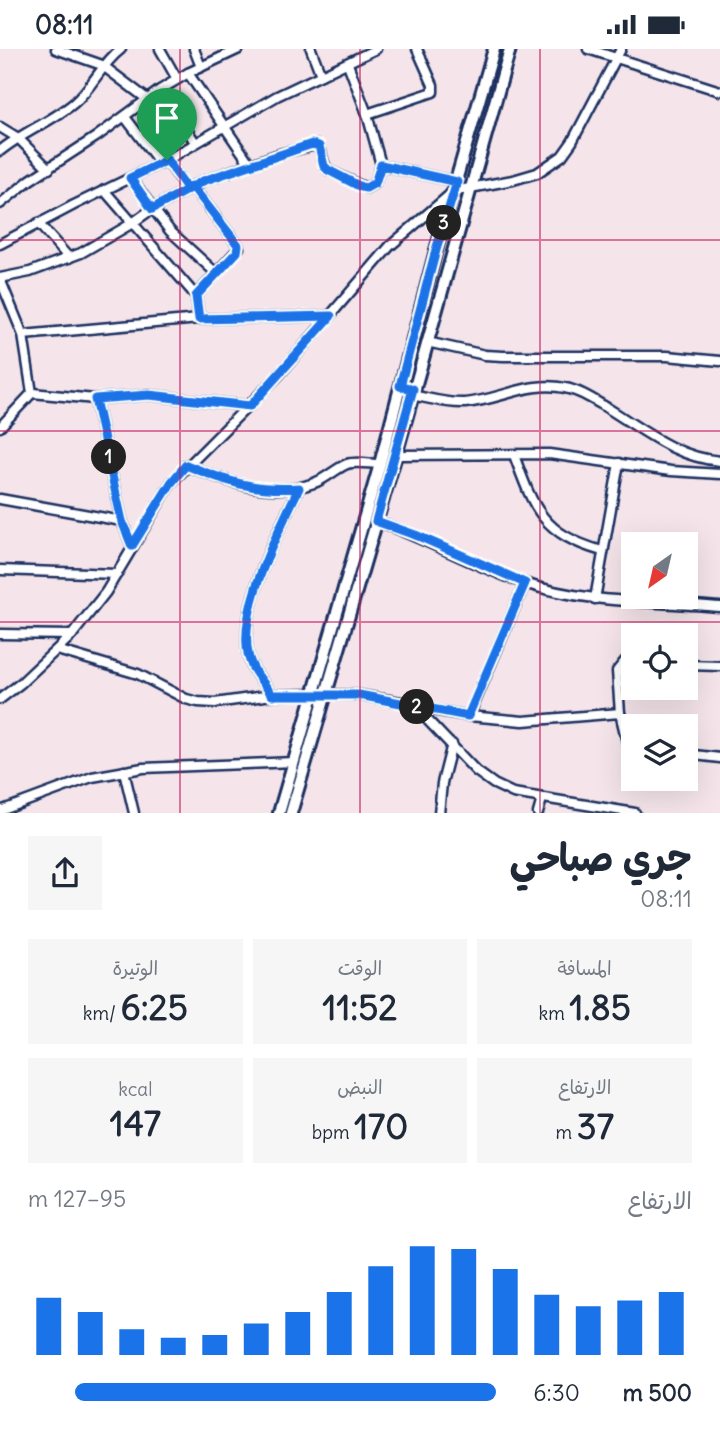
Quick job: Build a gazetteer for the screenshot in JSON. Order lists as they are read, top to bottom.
{
  "north": "bottom left",
  "page": {
    "status": "08:11",
    "pins": ["3", "1", "2"],
    "heading": ["جري صباحي", "08:11"],
    "stats": [
      ["المسافة", "1.85 km"],
      ["الوقت", "11:52"],
      ["الوتيرة", "6:25 /km"],
      ["الارتفاع", "37 m"],
      ["النبض", "170 bpm"],
      ["kcal", "147"]
    ],
    "chart": ["الارتفاع", "95–127 m"],
    "list": [
      {
        "name": "500 m",
        "note": "6:30"
      }
    ]
  }
}
